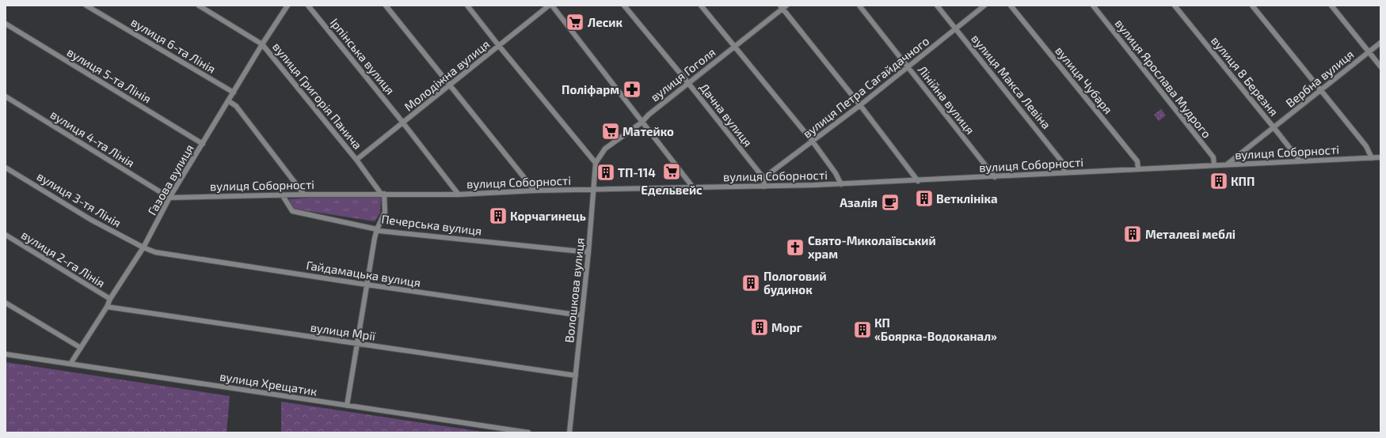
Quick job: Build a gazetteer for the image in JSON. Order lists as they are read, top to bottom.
{
  "streets": {
    "street": [
      "вулиця 6-та Лінія",
      "Ірпінська вулиця",
      "вулиця Гоголя",
      "вулиця 5-та Лінія",
      "Молодіжна вулиця",
      "вулиця 8 Березня",
      "вулиця Ярослава Мудрого",
      "Вербна вулиця",
      "вулиця Чубаря",
      "вулиця Макса Левіна",
      "вулиця Петра Сагайдачного",
      "вулиця Григорія Панича",
      "Лінійна вулиця",
      "Дачна вулиця",
      "вулиця 4-та Лінія",
      "вулиця Соборності",
      "Газова вулиця",
      "вулиця 3-тя Лінія",
      "Печерська вулиця",
      "вулиця 2-га Лінія",
      "Гайдамацька вулиця",
      "Волошкова вулиця",
      "вулиця Мрії",
      "вулиця Хрещатик"
    ]
  },
  "crossings": [
    ["вулиця 6-та Лінія", "Газова вулиця"],
    ["Ірпінська вулиця", "Молодіжна вулиця"],
    ["Ірпінська вулиця", "вулиця Соборності"],
    ["вулиця Гоголя", "Дачна вулиця"],
    ["вулиця Гоголя", "Волошкова вулиця"],
    ["вулиця 5-та Лінія", "Газова вулиця"],
    ["Молодіжна вулиця", "вулиця Григорія Панича"],
    ["вулиця 8 Березня", "Вербна вулиця"],
    ["вулиця 8 Березня", "вулиця Соборності"],
    ["вулиця Ярослава Мудрого", "вулиця Соборності"],
    ["Вербна вулиця", "вулиця Соборності"],
    ["вулиця Чубаря", "вулиця Соборності"],
    ["вулиця Макса Левіна", "вулиця Петра Сагайдачного"],
    ["вулиця Макса Левіна", "вулиця Соборності"],
    ["вулиця Петра Сагайдачного", "Лінійна вулиця"],
    ["вулиця Петра Сагайдачного", "Дачна вулиця"],
    ["вулиця Григорія Панича", "вулиця Соборності"],
    ["вулиця Григорія Панича", "Газова вулиця"],
    ["Лінійна вулиця", "вулиця Соборності"],
    ["вулиця 4-та Лінія", "вулиця Соборності"],
    ["вулиця 4-та Лінія", "Газова вулиця"],
    ["вулиця Соборності", "Газова вулиця"],
    ["вулиця Соборності", "Печерська вулиця"],
    ["вулиця Соборності", "Волошкова вулиця"],
    ["Газова вулиця", "вулиця 3-тя Лінія"],
    ["Газова вулиця", "вулиця 2-га Лінія"],
    ["Газова вулиця", "Гайдамацька вулиця"],
    ["Газова вулиця", "вулиця Мрії"],
    ["Газова вулиця", "вулиця Хрещатик"],
    ["вулиця 3-тя Лінія", "Гайдамацька вулиця"],
    ["Печерська вулиця", "Волошкова вулиця"],
    ["Гайдамацька вулиця", "Волошкова вулиця"],
    ["Волошкова вулиця", "вулиця Мрії"]
  ],
  "places": {
    "supermarket": ["Лесик", "Матейко", "Едельвейс"],
    "pharmacy": ["Поліфарм"],
    "building": [
      "ТП-114",
      "КПП",
      "Ветклініка",
      "Корчагинець",
      "Металеві меблі",
      "Пологовий будинок",
      "Морг",
      "КП «Боярка-Водоканал»"
    ],
    "cafe": ["Азалія"],
    "church": ["Свято-Миколаївський храм"]
  }
}
